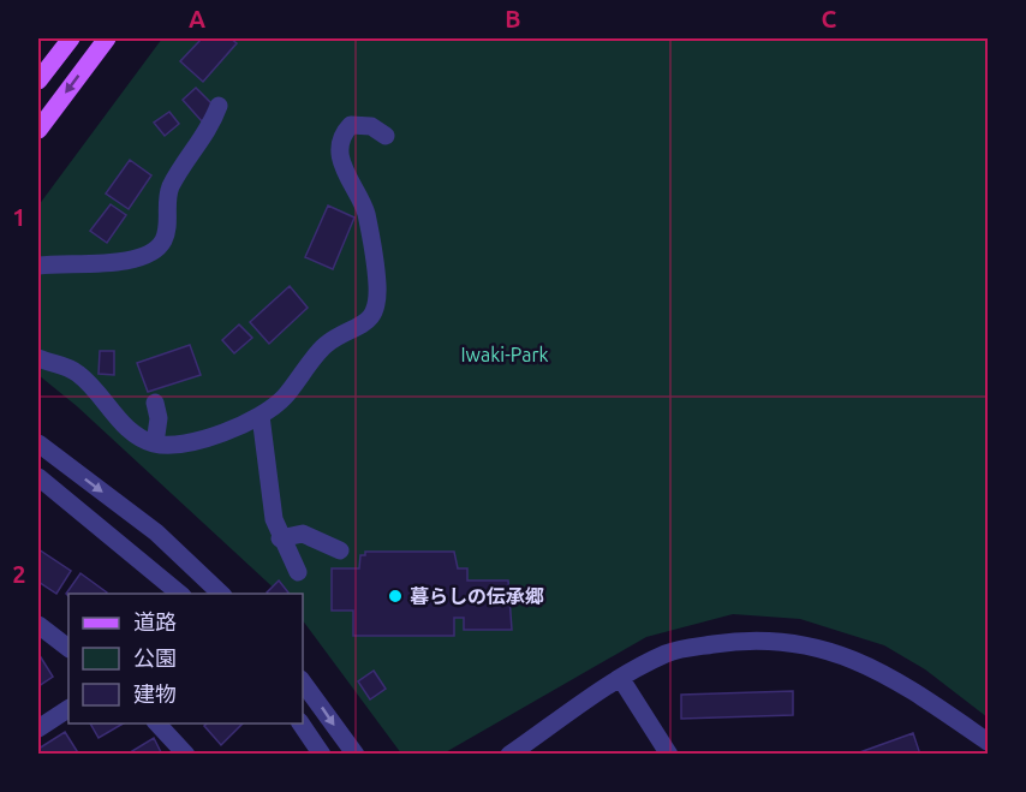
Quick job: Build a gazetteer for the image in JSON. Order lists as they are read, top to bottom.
{
  "parks": ["Iwaki-Park"],
  "places": ["暮らしの伝承郷"],
  "legend": ["道路", "公園", "建物"],
  "grid": {
    "columns": ["A", "B", "C"],
    "rows": ["1", "2"]
  }
}
